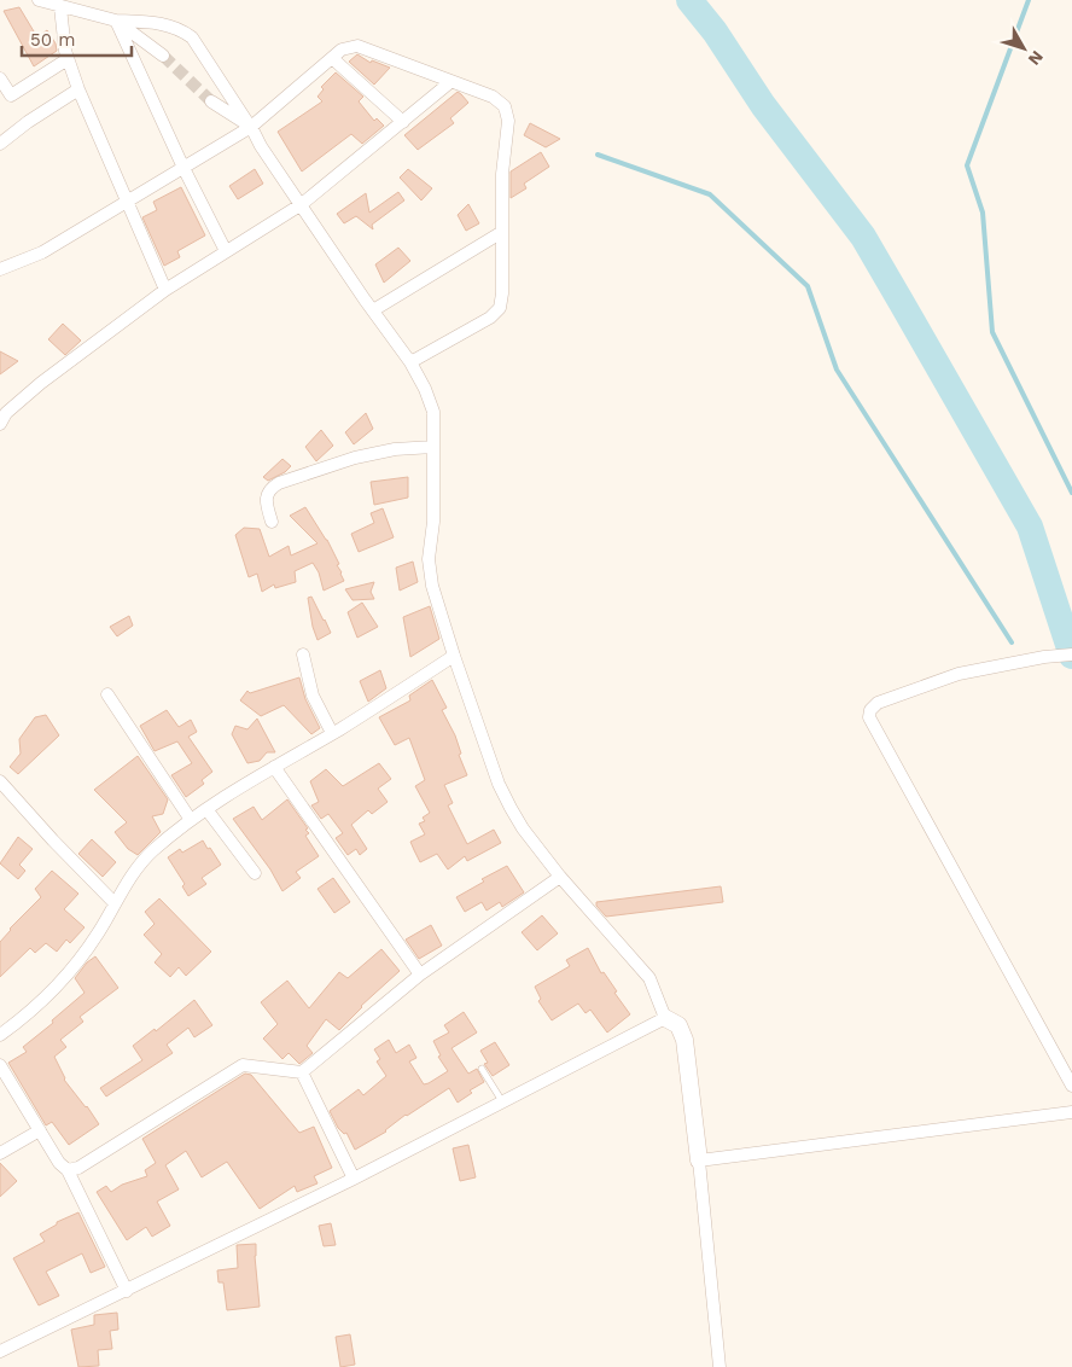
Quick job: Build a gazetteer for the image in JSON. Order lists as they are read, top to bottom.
{
  "scale_bar": "50 m",
  "north": "bottom right"
}
